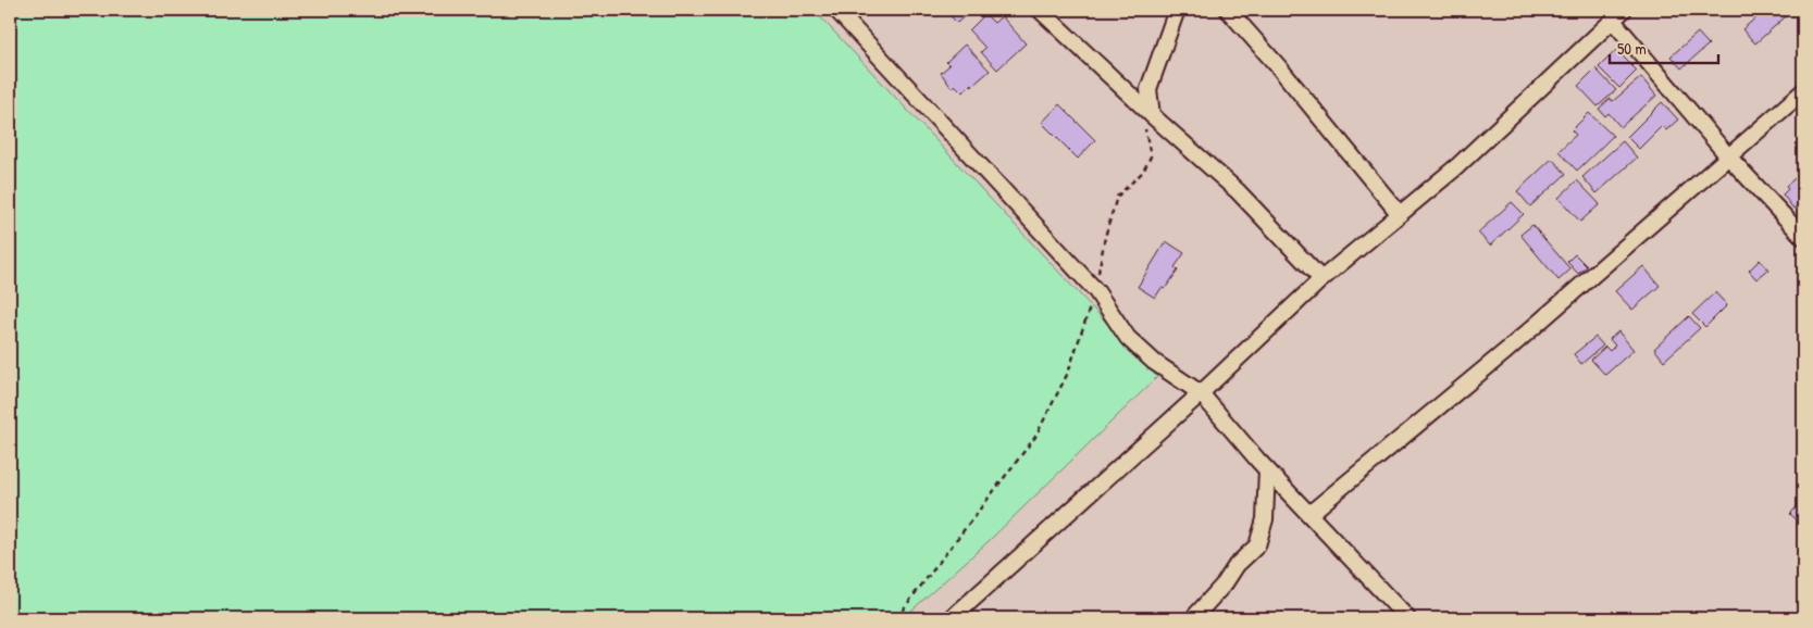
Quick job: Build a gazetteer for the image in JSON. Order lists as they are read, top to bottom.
{
  "scale_bar": "50 m"
}
